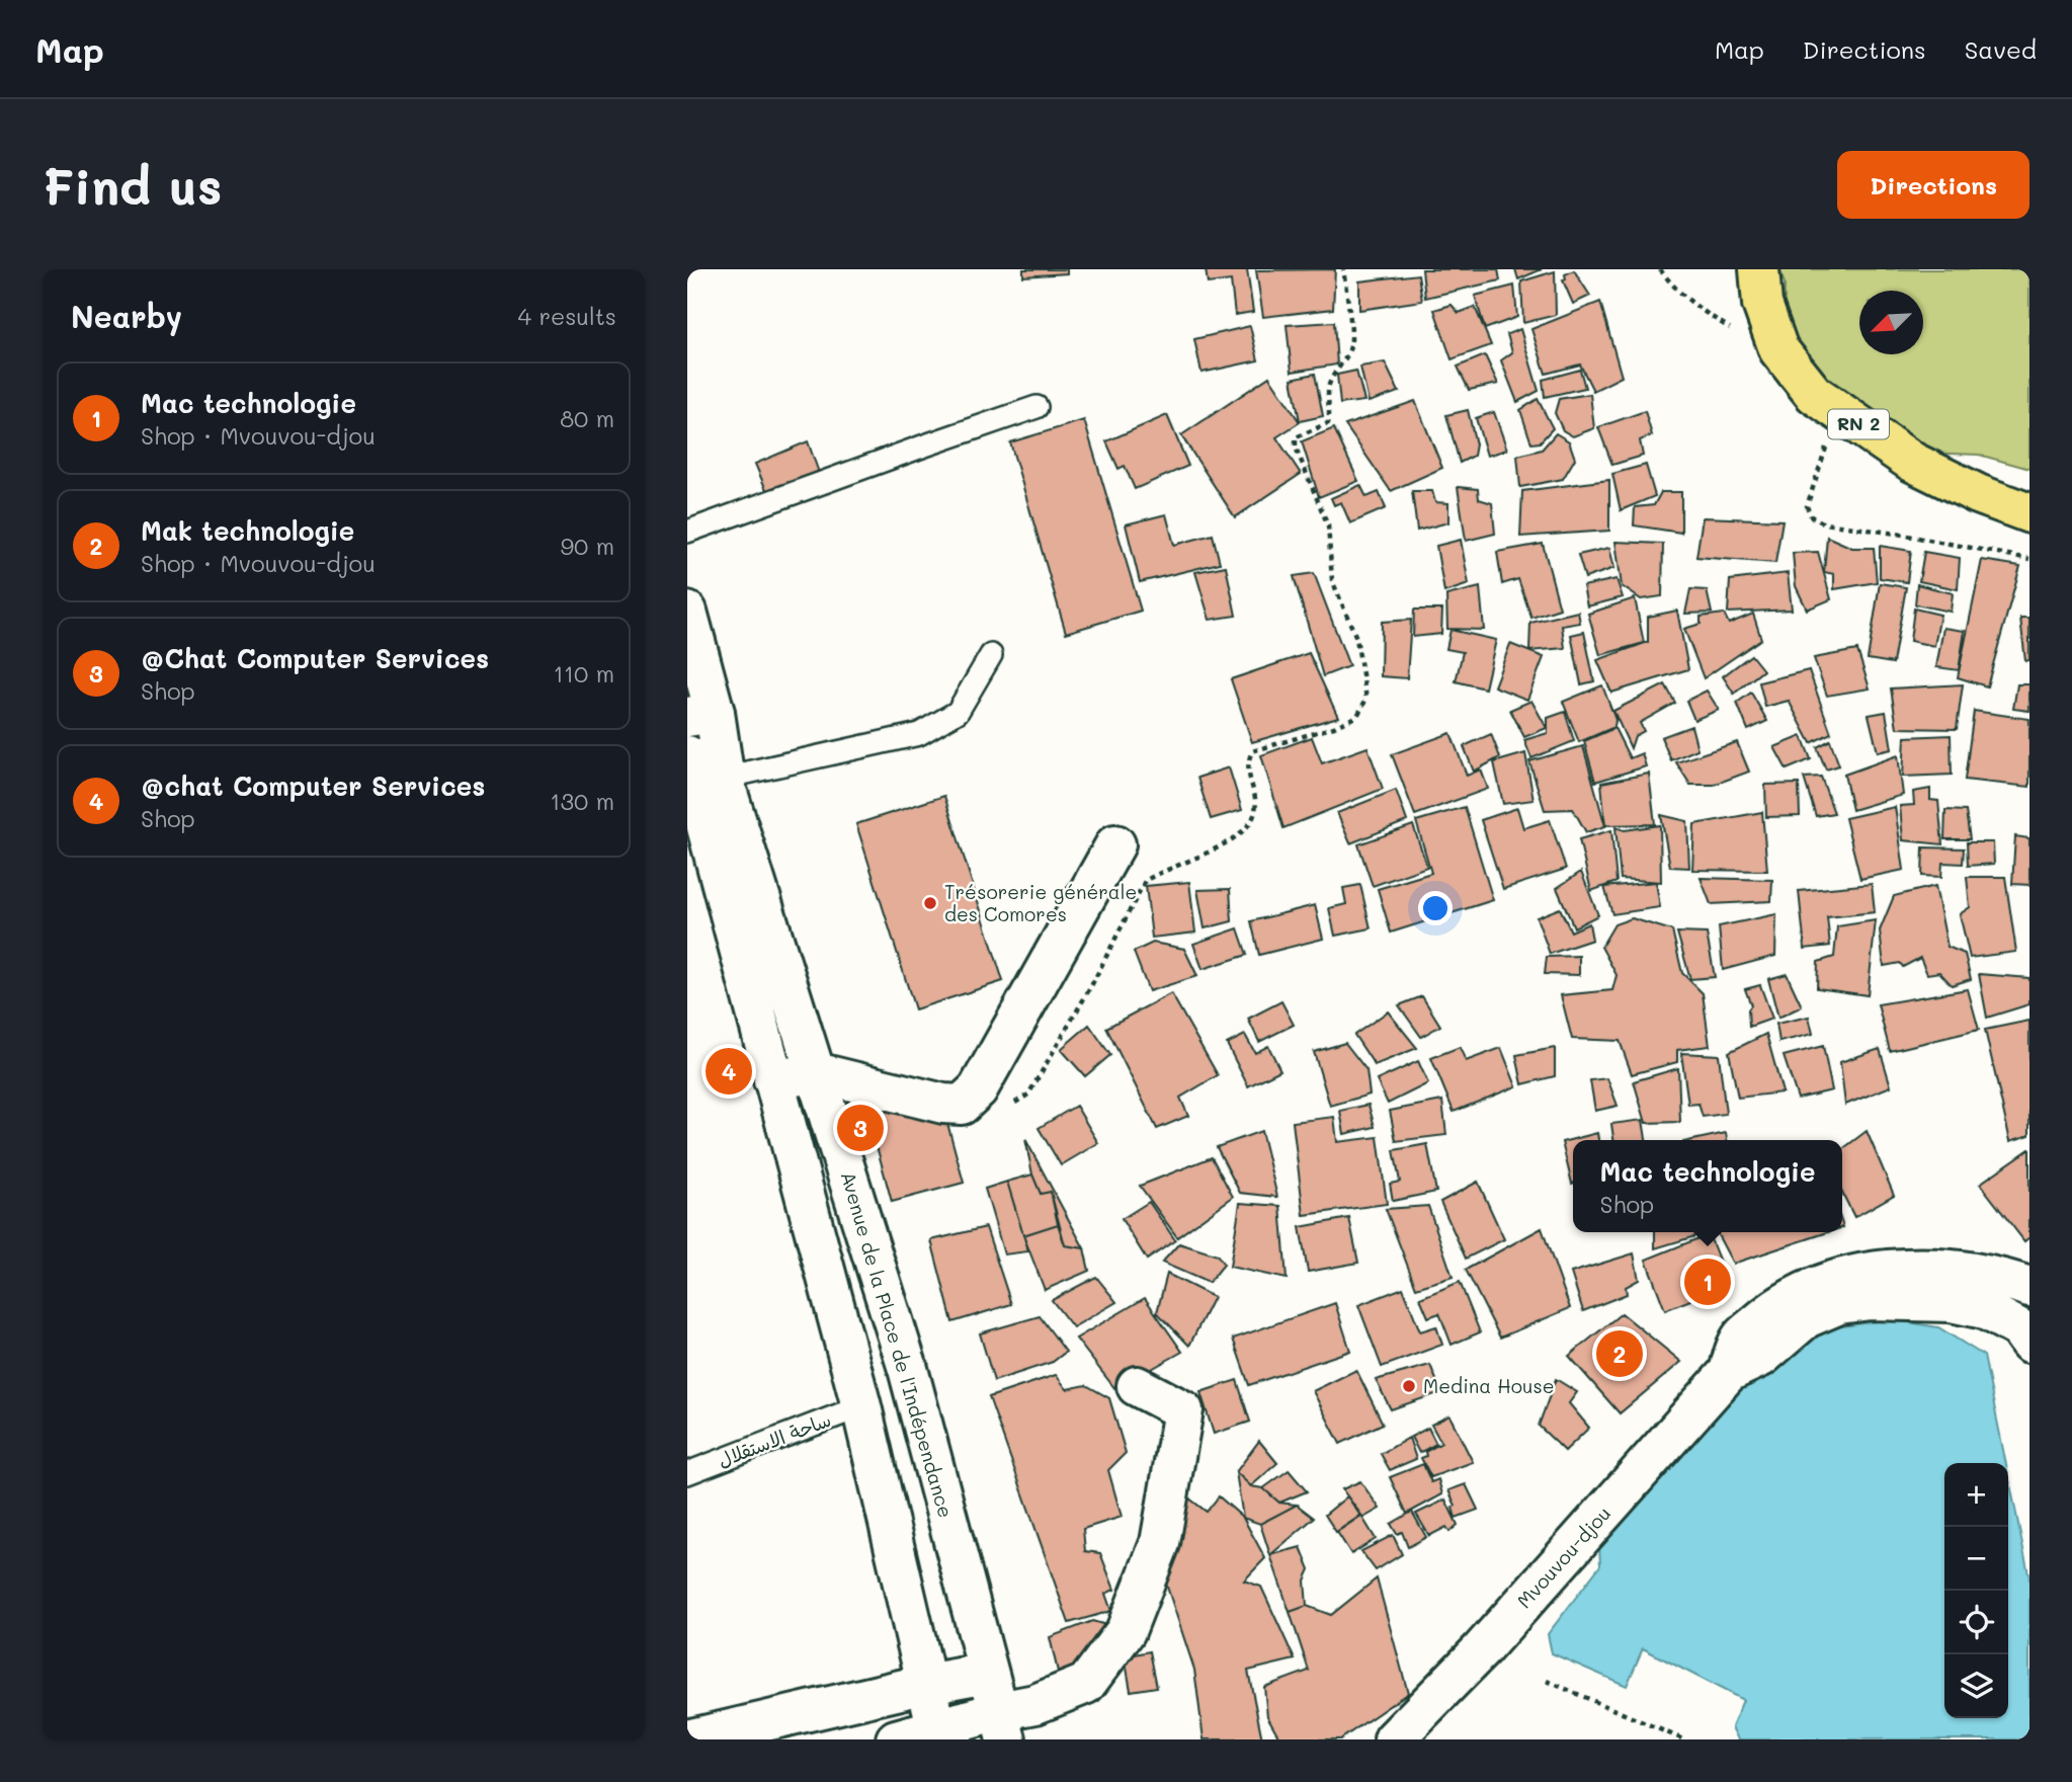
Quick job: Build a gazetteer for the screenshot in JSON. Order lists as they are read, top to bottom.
{
  "streets": {
    "main road": ["RN 2", "Avenue de la Place de l'Indépendance", "Mvouvou-djou"],
    "lane": ["ساحة الاستقلال"]
  },
  "places": ["Trésorerie générale des Comores", "Medina House"],
  "north": "bottom left",
  "page": {
    "header": "Map",
    "nav": ["Map", "Directions", "Saved"],
    "buttons": "Directions",
    "title": "Find us",
    "heading": ["Nearby", "4 results"],
    "list": [
      {
        "mark": "1",
        "name": "Mac technologie",
        "note": "Shop · Mvouvou-djou",
        "value": "80 m"
      },
      {
        "mark": "2",
        "name": "Mak technologie",
        "note": "Shop · Mvouvou-djou",
        "value": "90 m"
      },
      {
        "mark": "3",
        "name": "@Chat Computer Services",
        "note": "Shop",
        "value": "110 m"
      },
      {
        "mark": "4",
        "name": "@chat Computer Services",
        "note": "Shop",
        "value": "130 m"
      }
    ],
    "pins": [
      "4",
      "3",
      "1",
      "2"
    ],
    "popup": ["Mac technologie", "Shop"],
    "map_buttons": ["+", "−"]
  }
}
